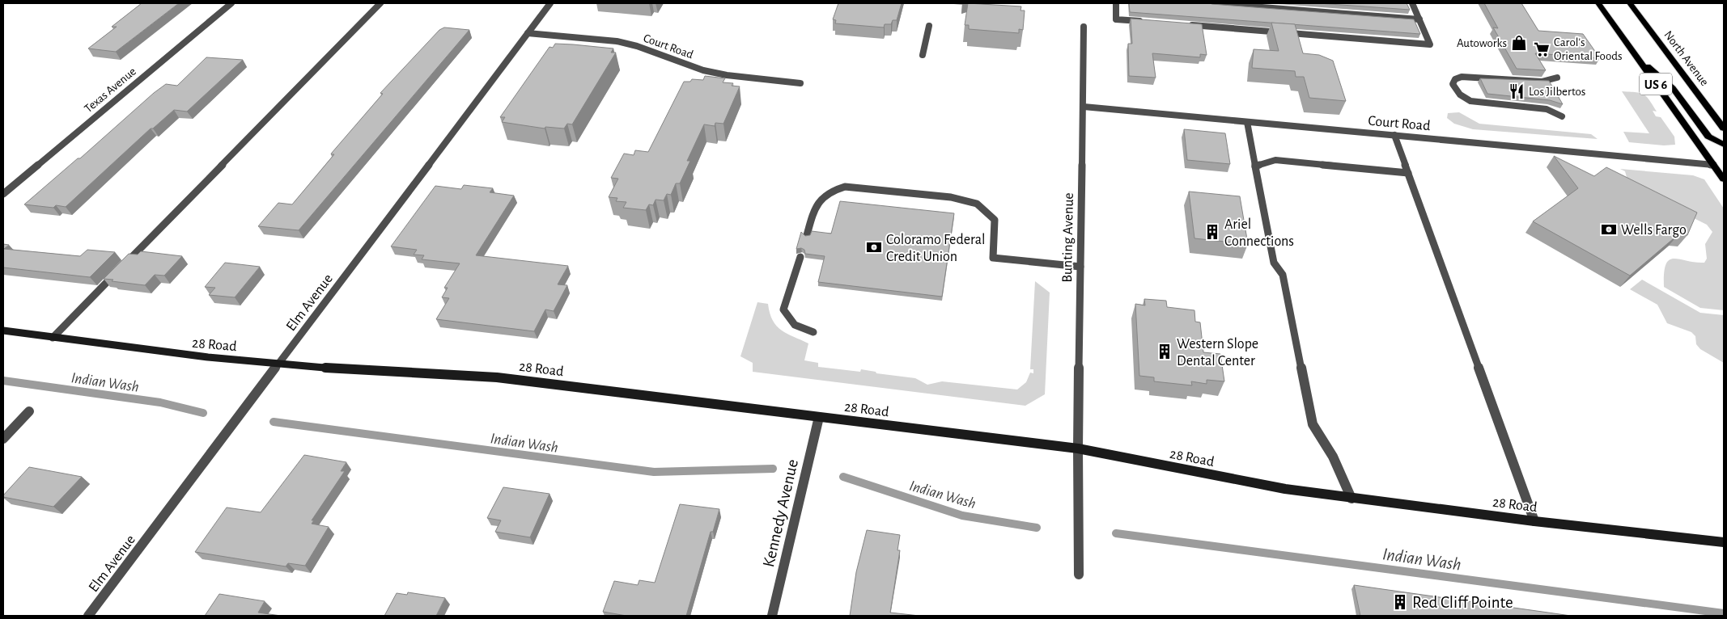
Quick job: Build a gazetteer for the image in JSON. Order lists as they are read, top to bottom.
{
  "streets": {
    "main road": ["North Avenue", "US 6", "28 Road"],
    "street": [
      "Court Road",
      "Texas Avenue",
      "Bunting Avenue",
      "Elm Avenue",
      "Kennedy Avenue"
    ]
  },
  "crossings": [
    ["Court Road", "US 6"],
    ["Court Road", "Bunting Avenue"],
    ["Court Road", "Elm Avenue"],
    ["Bunting Avenue", "28 Road"],
    ["Elm Avenue", "28 Road"],
    ["28 Road", "Kennedy Avenue"]
  ],
  "water": ["Indian Wash"],
  "places": {
    "shop": ["Autoworks"],
    "supermarket": ["Carol's Oriental Foods"],
    "restaurant": ["Los Jilbertos"],
    "bank": ["Wells Fargo", "Coloramo Federal Credit Union"],
    "building": ["Ariel Connections", "Western Slope Dental Center", "Red Cliff Pointe"]
  }
}
